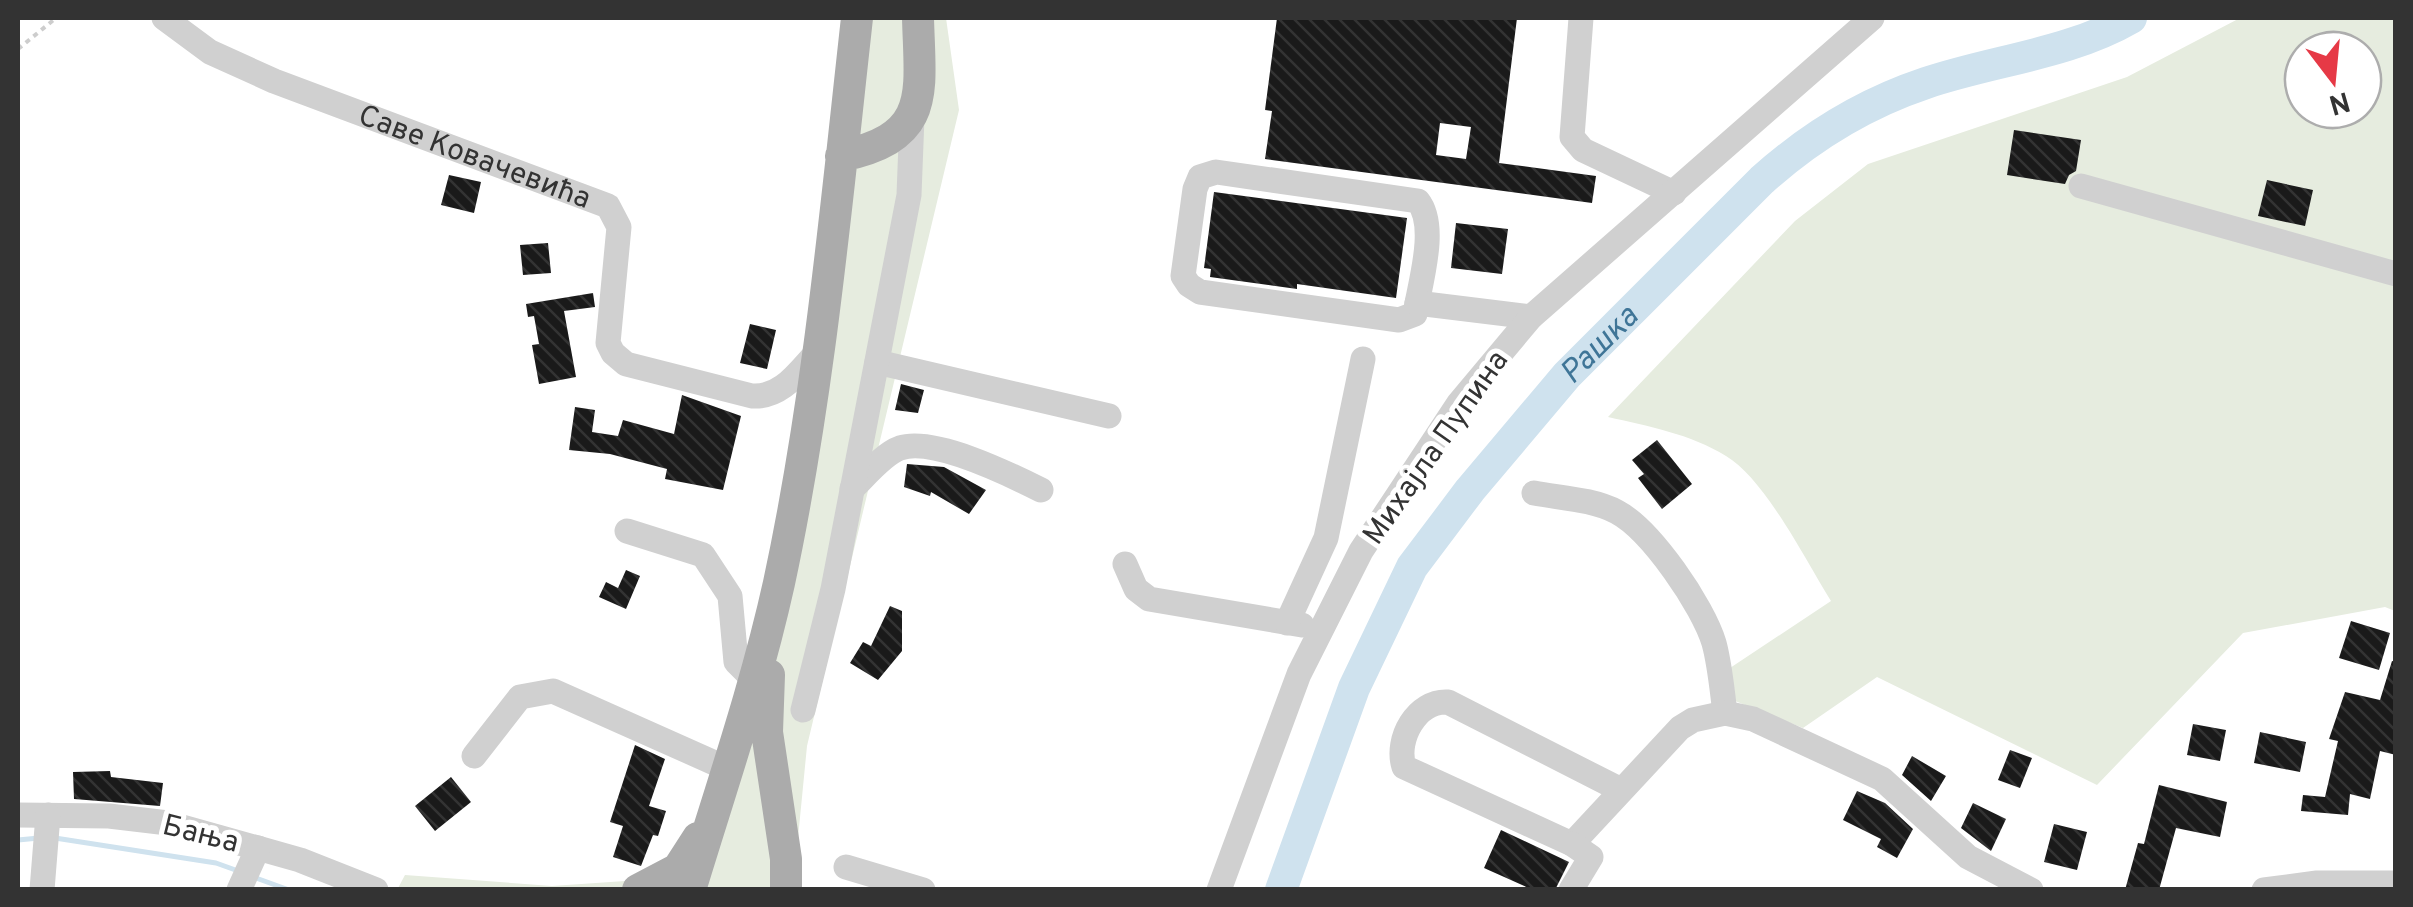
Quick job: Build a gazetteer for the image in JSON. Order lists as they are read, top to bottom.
{
  "streets": {
    "street": ["Саве Ковачевића", "Михајла Пупина", "Бања"]
  },
  "water": ["Рашка"],
  "north": "bottom"
}
